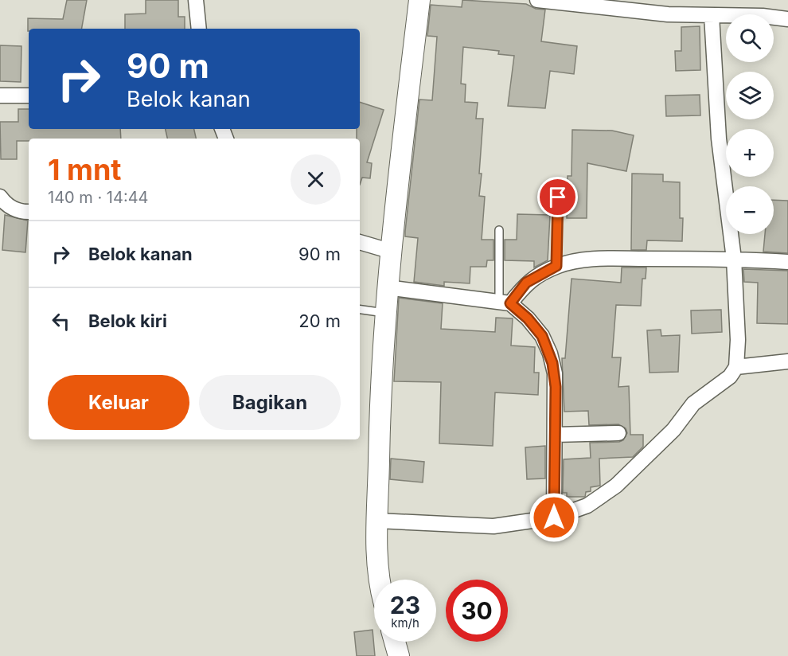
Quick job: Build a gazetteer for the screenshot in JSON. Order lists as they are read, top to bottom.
{
  "page": {
    "map_buttons": ["+", "−"],
    "turn": ["90 m", "Belok kanan"],
    "heading": ["1 mnt", "140 m · 14:44"],
    "list": [
      {
        "name": "Belok kanan",
        "value": "90 m"
      },
      {
        "name": "Belok kiri",
        "value": "20 m"
      }
    ],
    "buttons": ["Keluar", "Bagikan"],
    "speed": "23 km/h",
    "limit": "30"
  }
}
